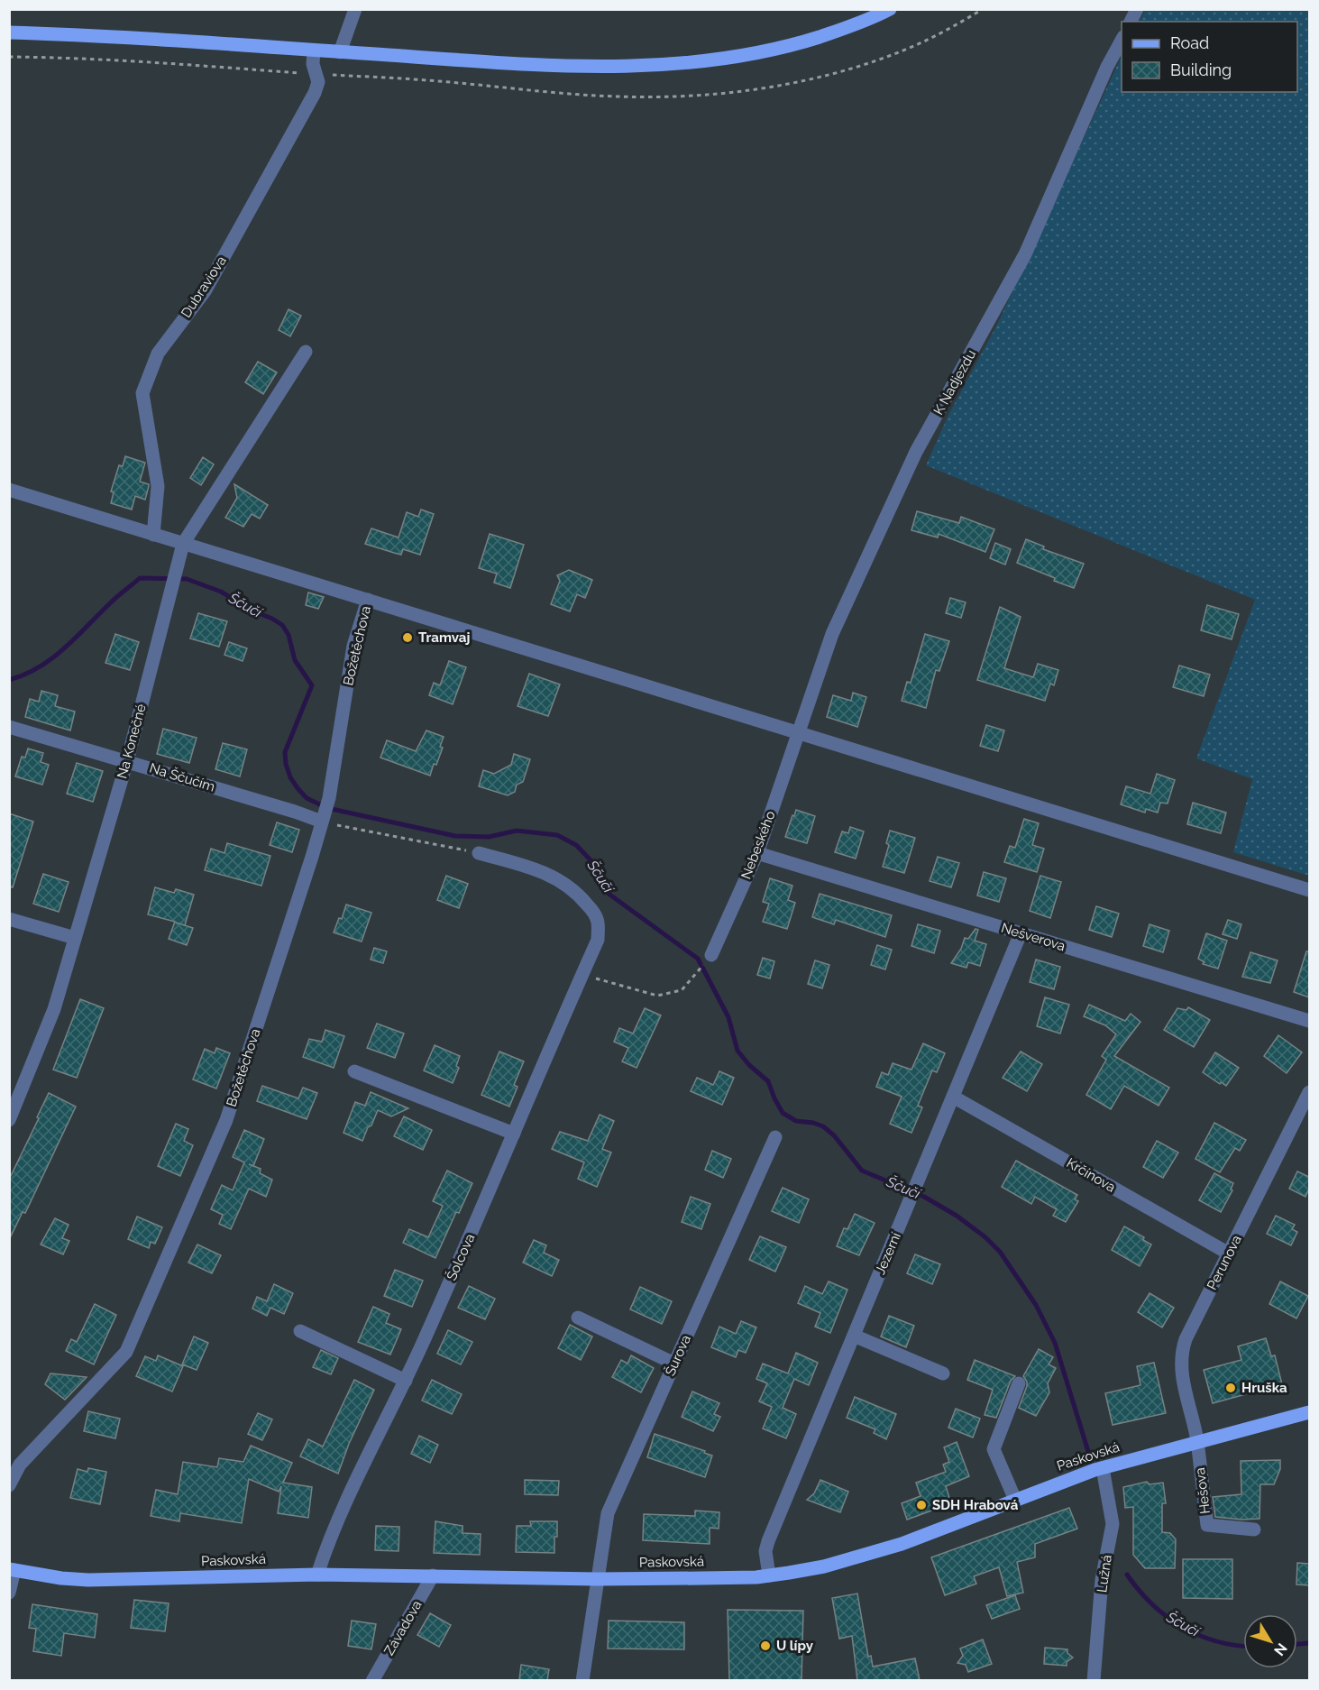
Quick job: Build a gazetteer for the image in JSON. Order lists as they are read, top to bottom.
{
  "streets": {
    "main road": ["Paskovská"],
    "street": [
      "Dubraviova",
      "K Nadjezdu",
      "Božetěchova",
      "Na Konečné",
      "Na Ščučím",
      "Nebeského",
      "Nešverova",
      "Krčínova",
      "Jezerní",
      "Šolcova",
      "Perunova",
      "Šurova",
      "Hešova",
      "Lužná",
      "Závadova"
    ]
  },
  "crossings": [
    ["K Nadjezdu", "Nebeského"],
    ["Božetěchova", "Na Ščučím"],
    ["Na Konečné", "Na Ščučím"],
    ["Nebeského", "Nešverova"],
    ["Nešverova", "Jezerní"],
    ["Krčínova", "Jezerní"],
    ["Krčínova", "Perunova"],
    ["Jezerní", "Paskovská"],
    ["Šolcova", "Paskovská"],
    ["Perunova", "Paskovská"],
    ["Perunova", "Hešova"],
    ["Šurova", "Paskovská"],
    ["Paskovská", "Hešova"],
    ["Paskovská", "Lužná"],
    ["Paskovská", "Závadova"]
  ],
  "water": ["Ščučí"],
  "places": [
    "Tramvaj",
    "Hruška",
    "SDH Hrabová",
    "U lípy"
  ],
  "legend": ["Road", "Building"],
  "north": "bottom right"
}
